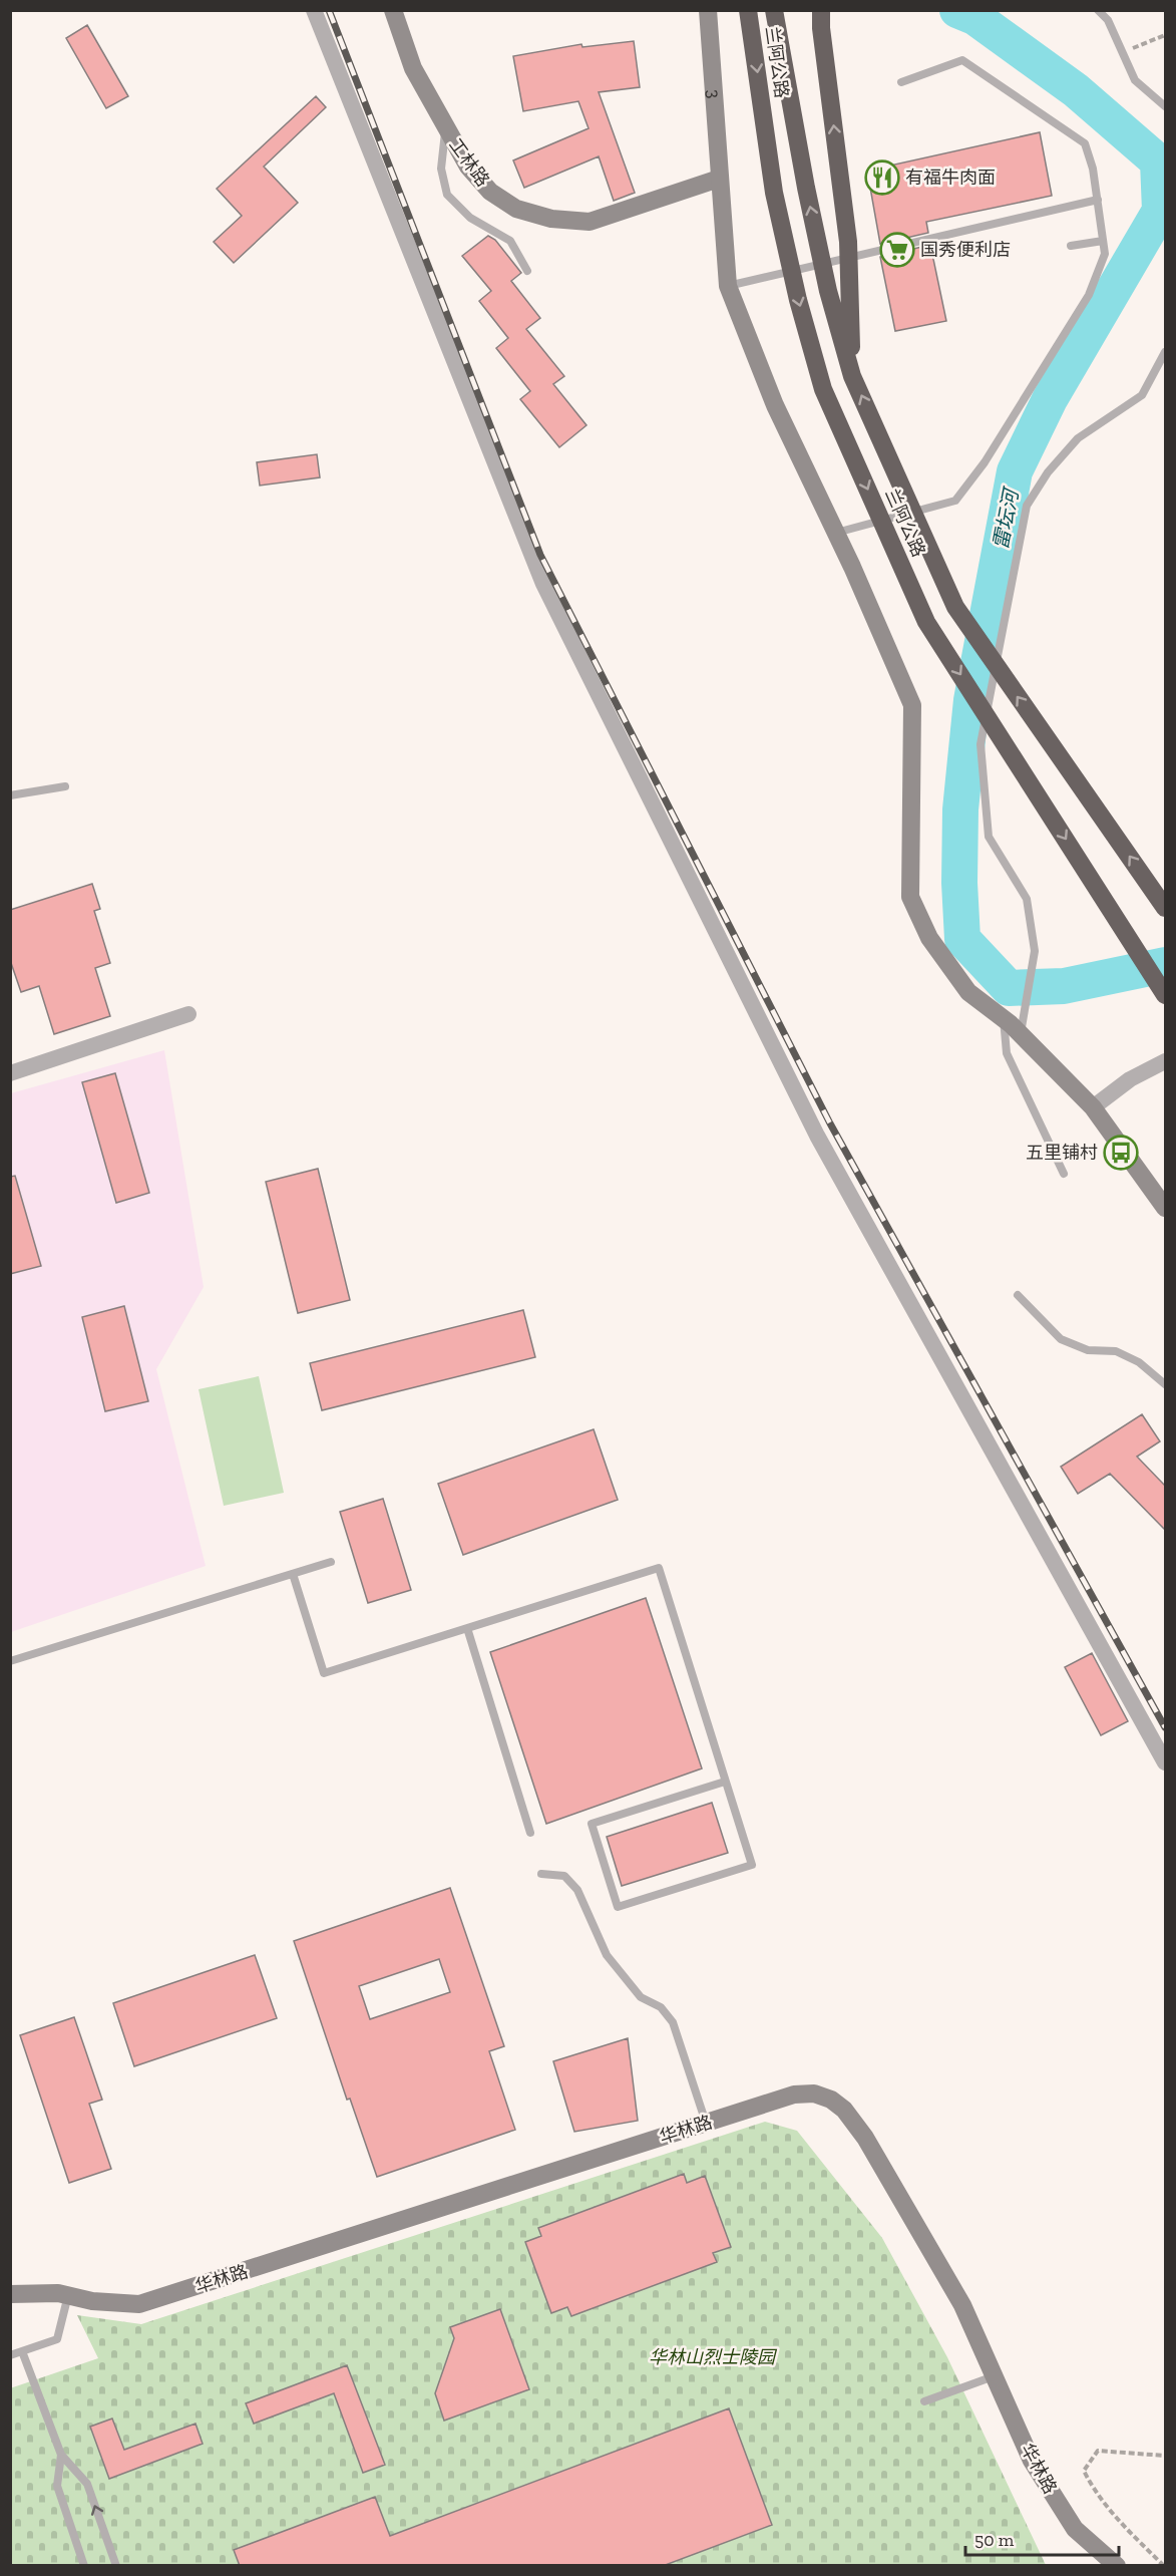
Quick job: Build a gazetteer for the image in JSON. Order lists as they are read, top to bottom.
{
  "streets": {
    "highway": ["兰阿公路"],
    "street": ["3", "工林路", "华林路"]
  },
  "crossings": [
    ["3", "工林路"]
  ],
  "water": ["雷坛河"],
  "parks": ["华林山烈士陵园"],
  "places": {
    "restaurant": ["有福牛肉面"],
    "supermarket": ["国秀便利店"],
    "bus stop": ["五里铺村"]
  },
  "scale_bar": "50 m"
}
